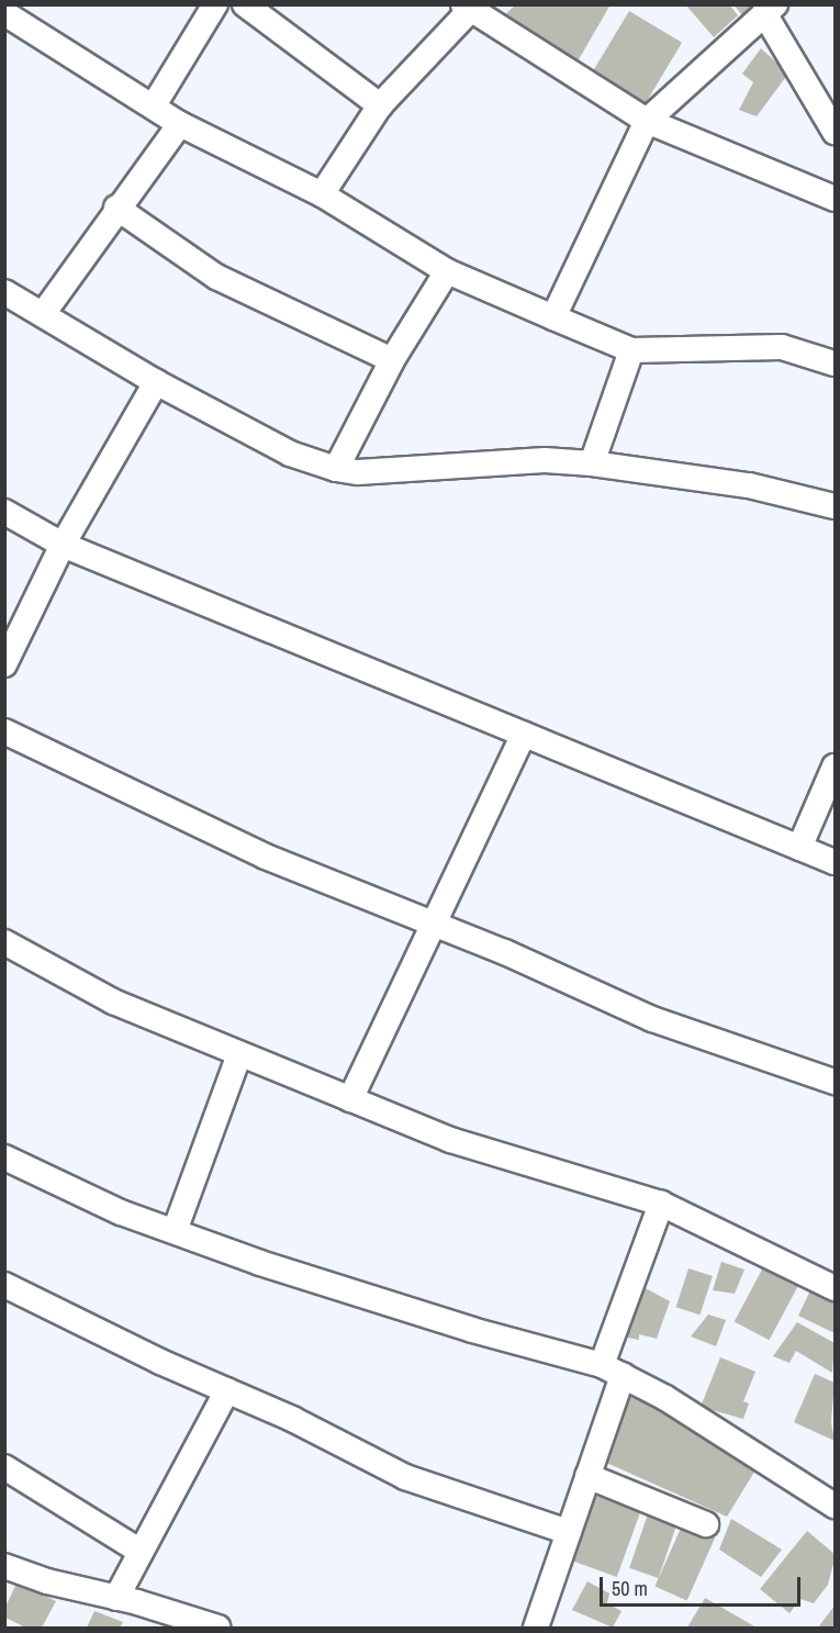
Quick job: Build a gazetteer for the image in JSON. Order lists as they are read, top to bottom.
{
  "scale_bar": "50 m"
}
